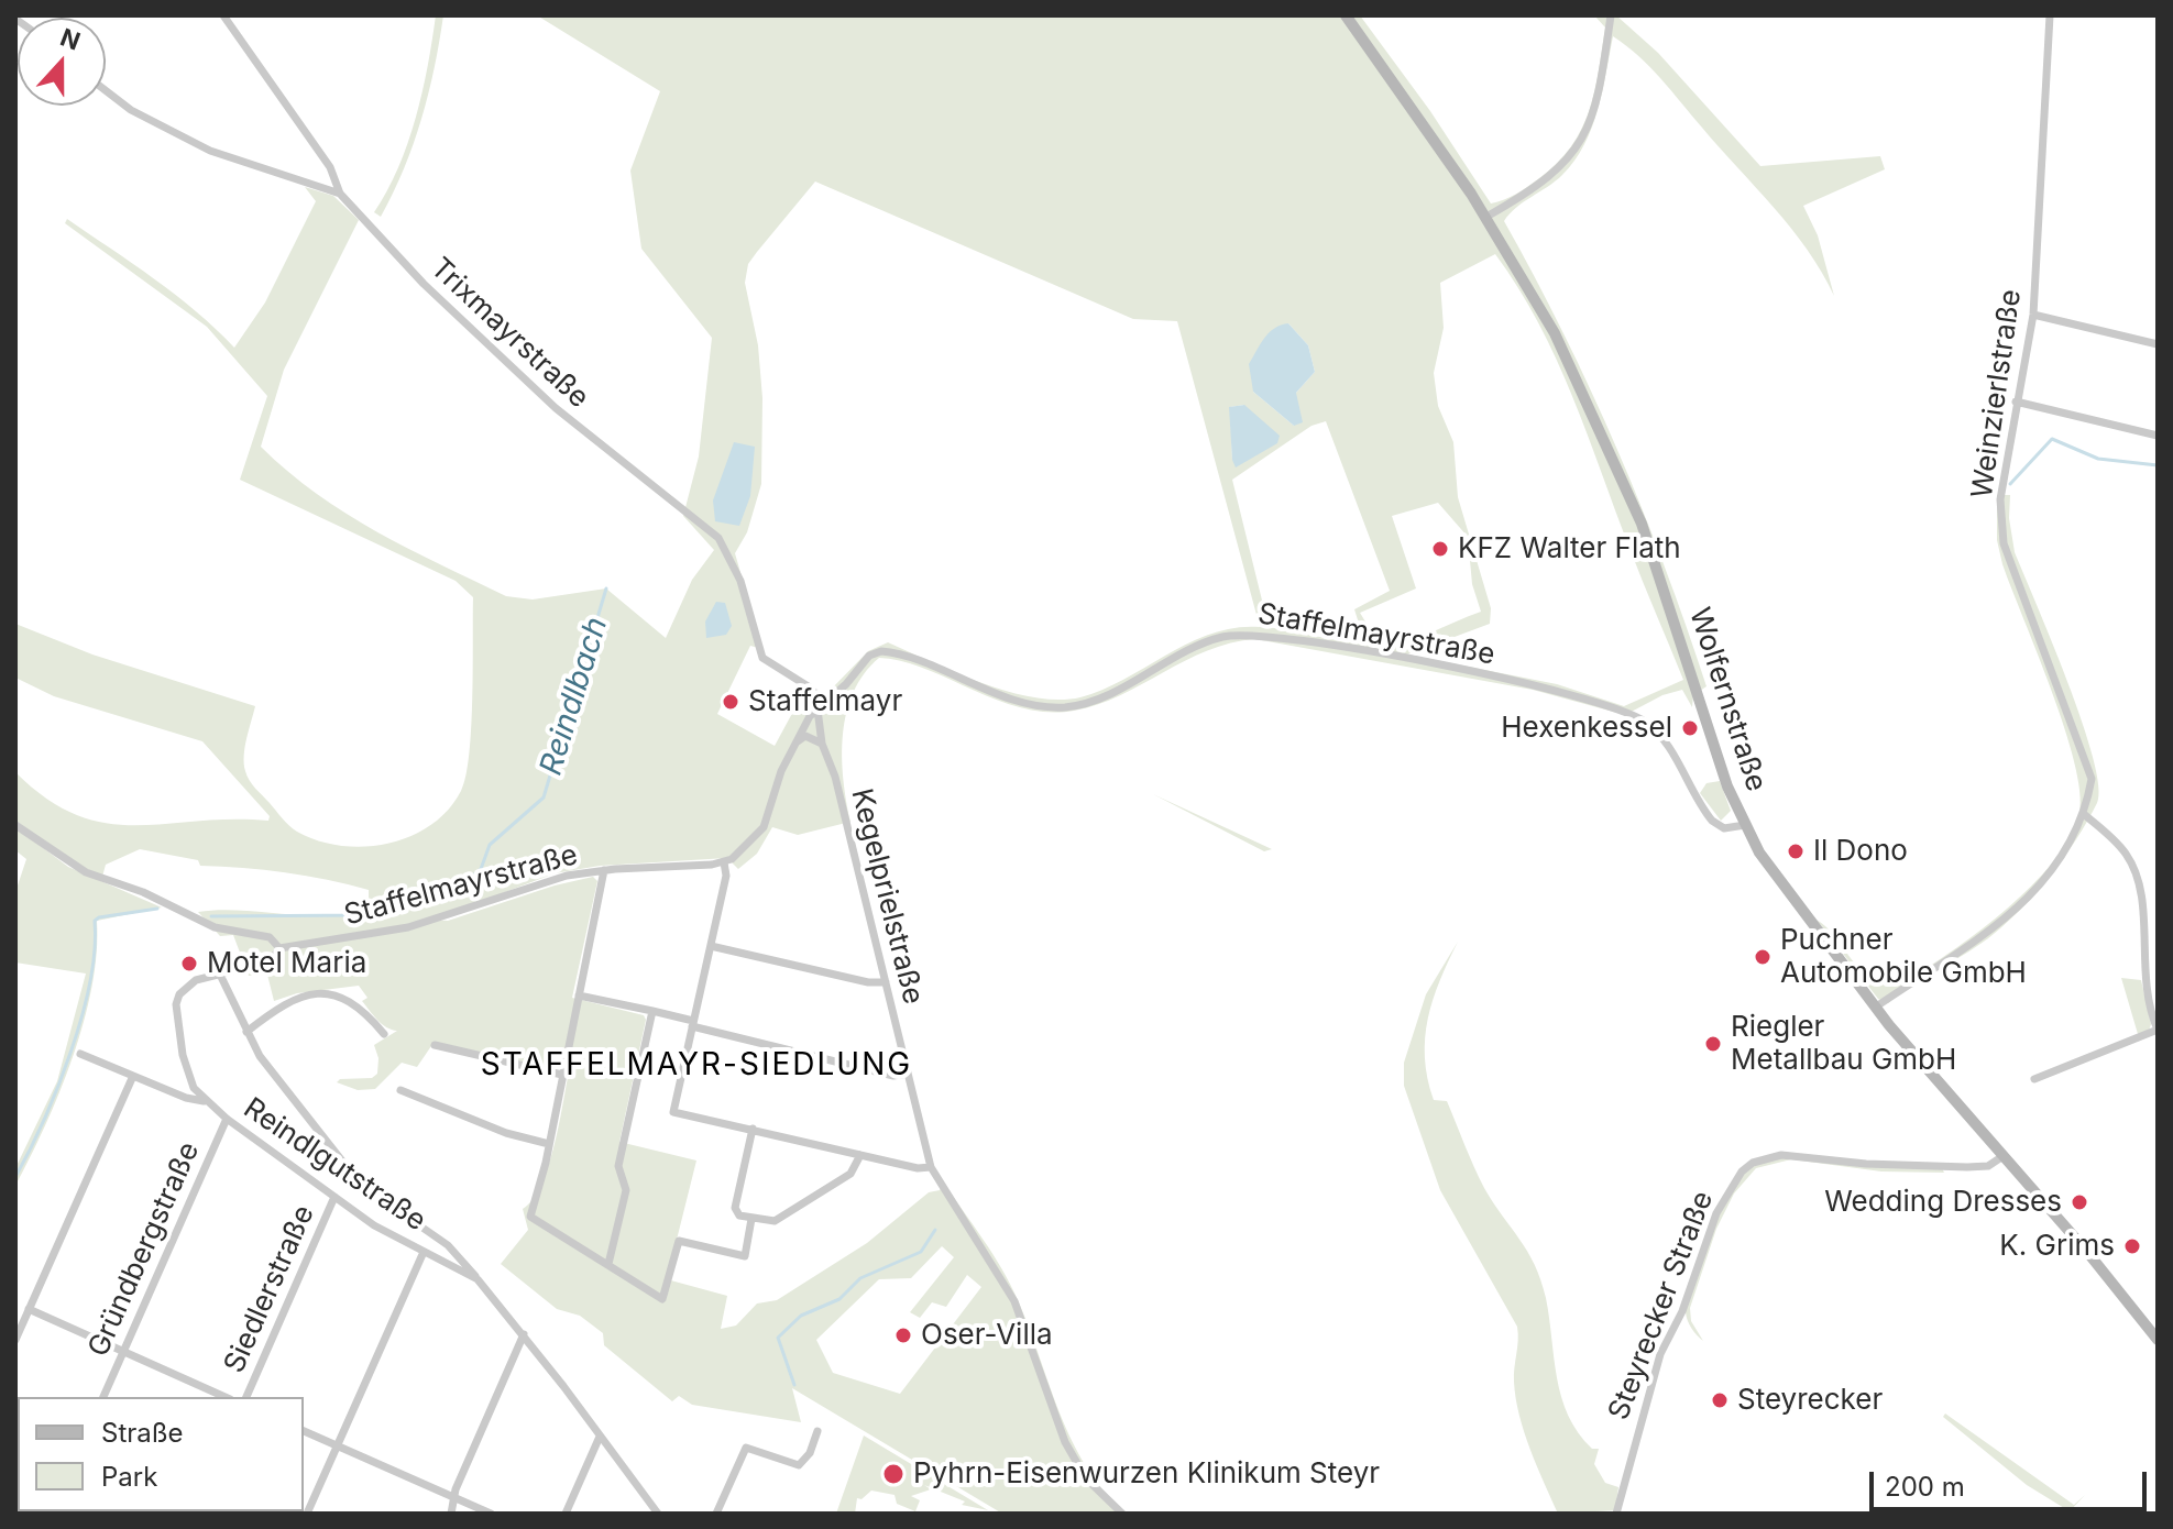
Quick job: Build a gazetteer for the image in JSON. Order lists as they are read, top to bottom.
{
  "streets": {
    "main road": ["Wolfernstraße"],
    "street": [
      "Trixmayrstraße",
      "Weinzierlstraße",
      "Staffelmayrstraße",
      "Kegelprielstraße",
      "Reindlgutstraße",
      "Gründbergstraße",
      "Siedlerstraße",
      "Steyrecker Straße"
    ]
  },
  "crossings": [
    ["Trixmayrstraße", "Staffelmayrstraße"],
    ["Trixmayrstraße", "Kegelprielstraße"],
    ["Weinzierlstraße", "Wolfernstraße"],
    ["Staffelmayrstraße", "Wolfernstraße"],
    ["Staffelmayrstraße", "Kegelprielstraße"],
    ["Staffelmayrstraße", "Reindlgutstraße"],
    ["Wolfernstraße", "Steyrecker Straße"],
    ["Reindlgutstraße", "Gründbergstraße"],
    ["Reindlgutstraße", "Siedlerstraße"]
  ],
  "districts": ["STAFFELMAYR-SIEDLUNG"],
  "water": ["Reindlbach"],
  "places": [
    "KFZ Walter Flath",
    "Staffelmayr",
    "Hexenkessel",
    "Il Dono",
    "Puchner Automobile GmbH",
    "Motel Maria",
    "Riegler Metallbau GmbH",
    "Wedding Dresses",
    "K. Grims",
    "Oser-Villa",
    "Steyrecker",
    "Pyhrn-Eisenwurzen Klinikum Steyr"
  ],
  "legend": ["Straße", "Park"],
  "scale_bar": "200 m",
  "north": "top"
}
